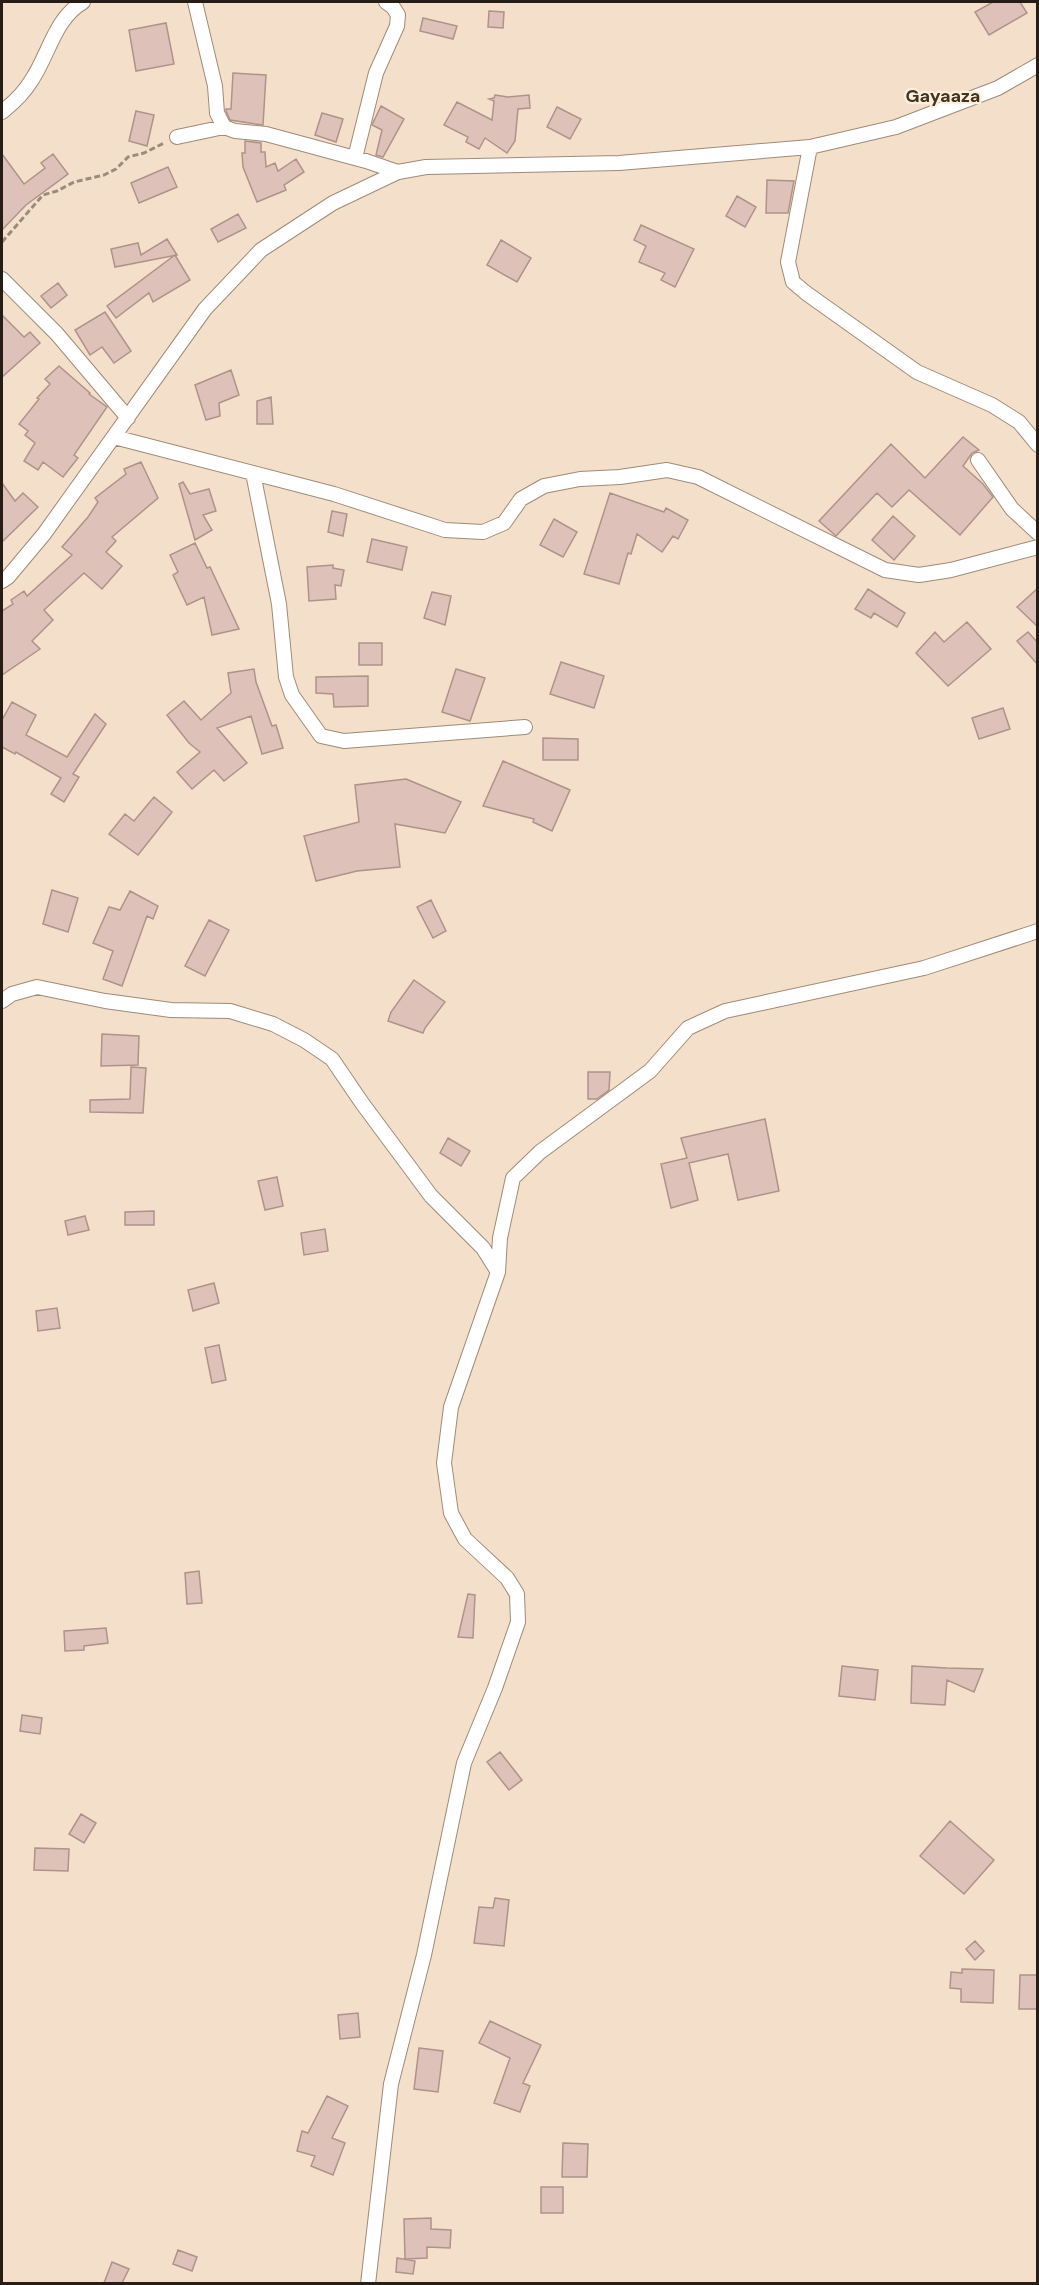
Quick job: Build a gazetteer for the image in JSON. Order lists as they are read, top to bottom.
{
  "districts": ["Gayaaza"]
}
